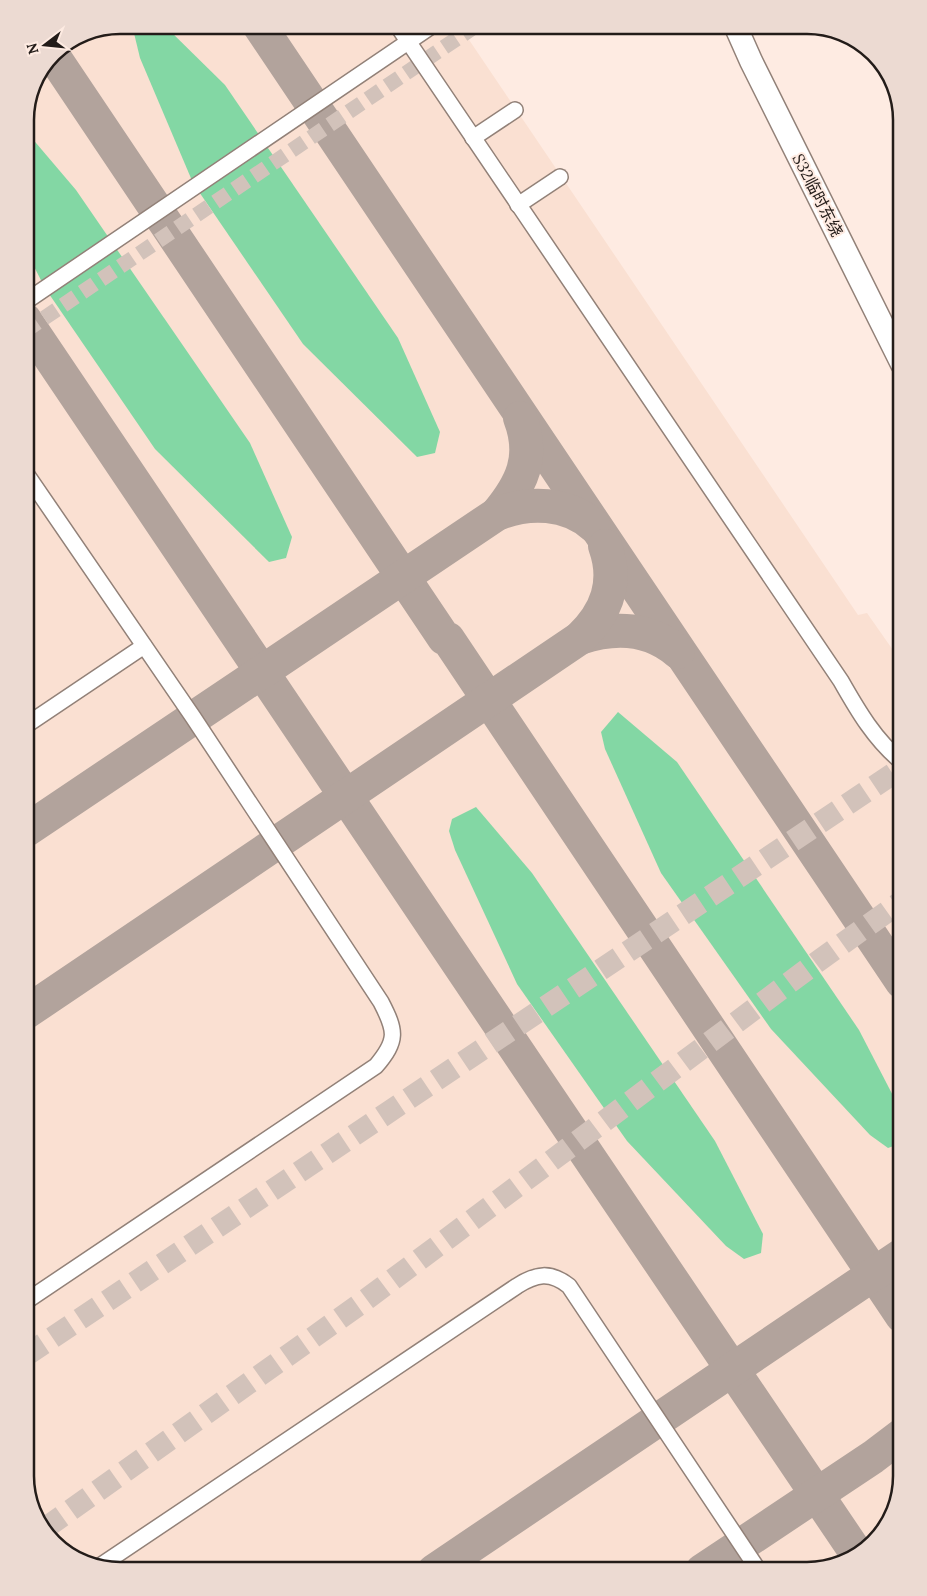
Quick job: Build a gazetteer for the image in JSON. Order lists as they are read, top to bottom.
{
  "streets": {
    "highway": ["S32临时东绕"]
  },
  "north": "left"
}
